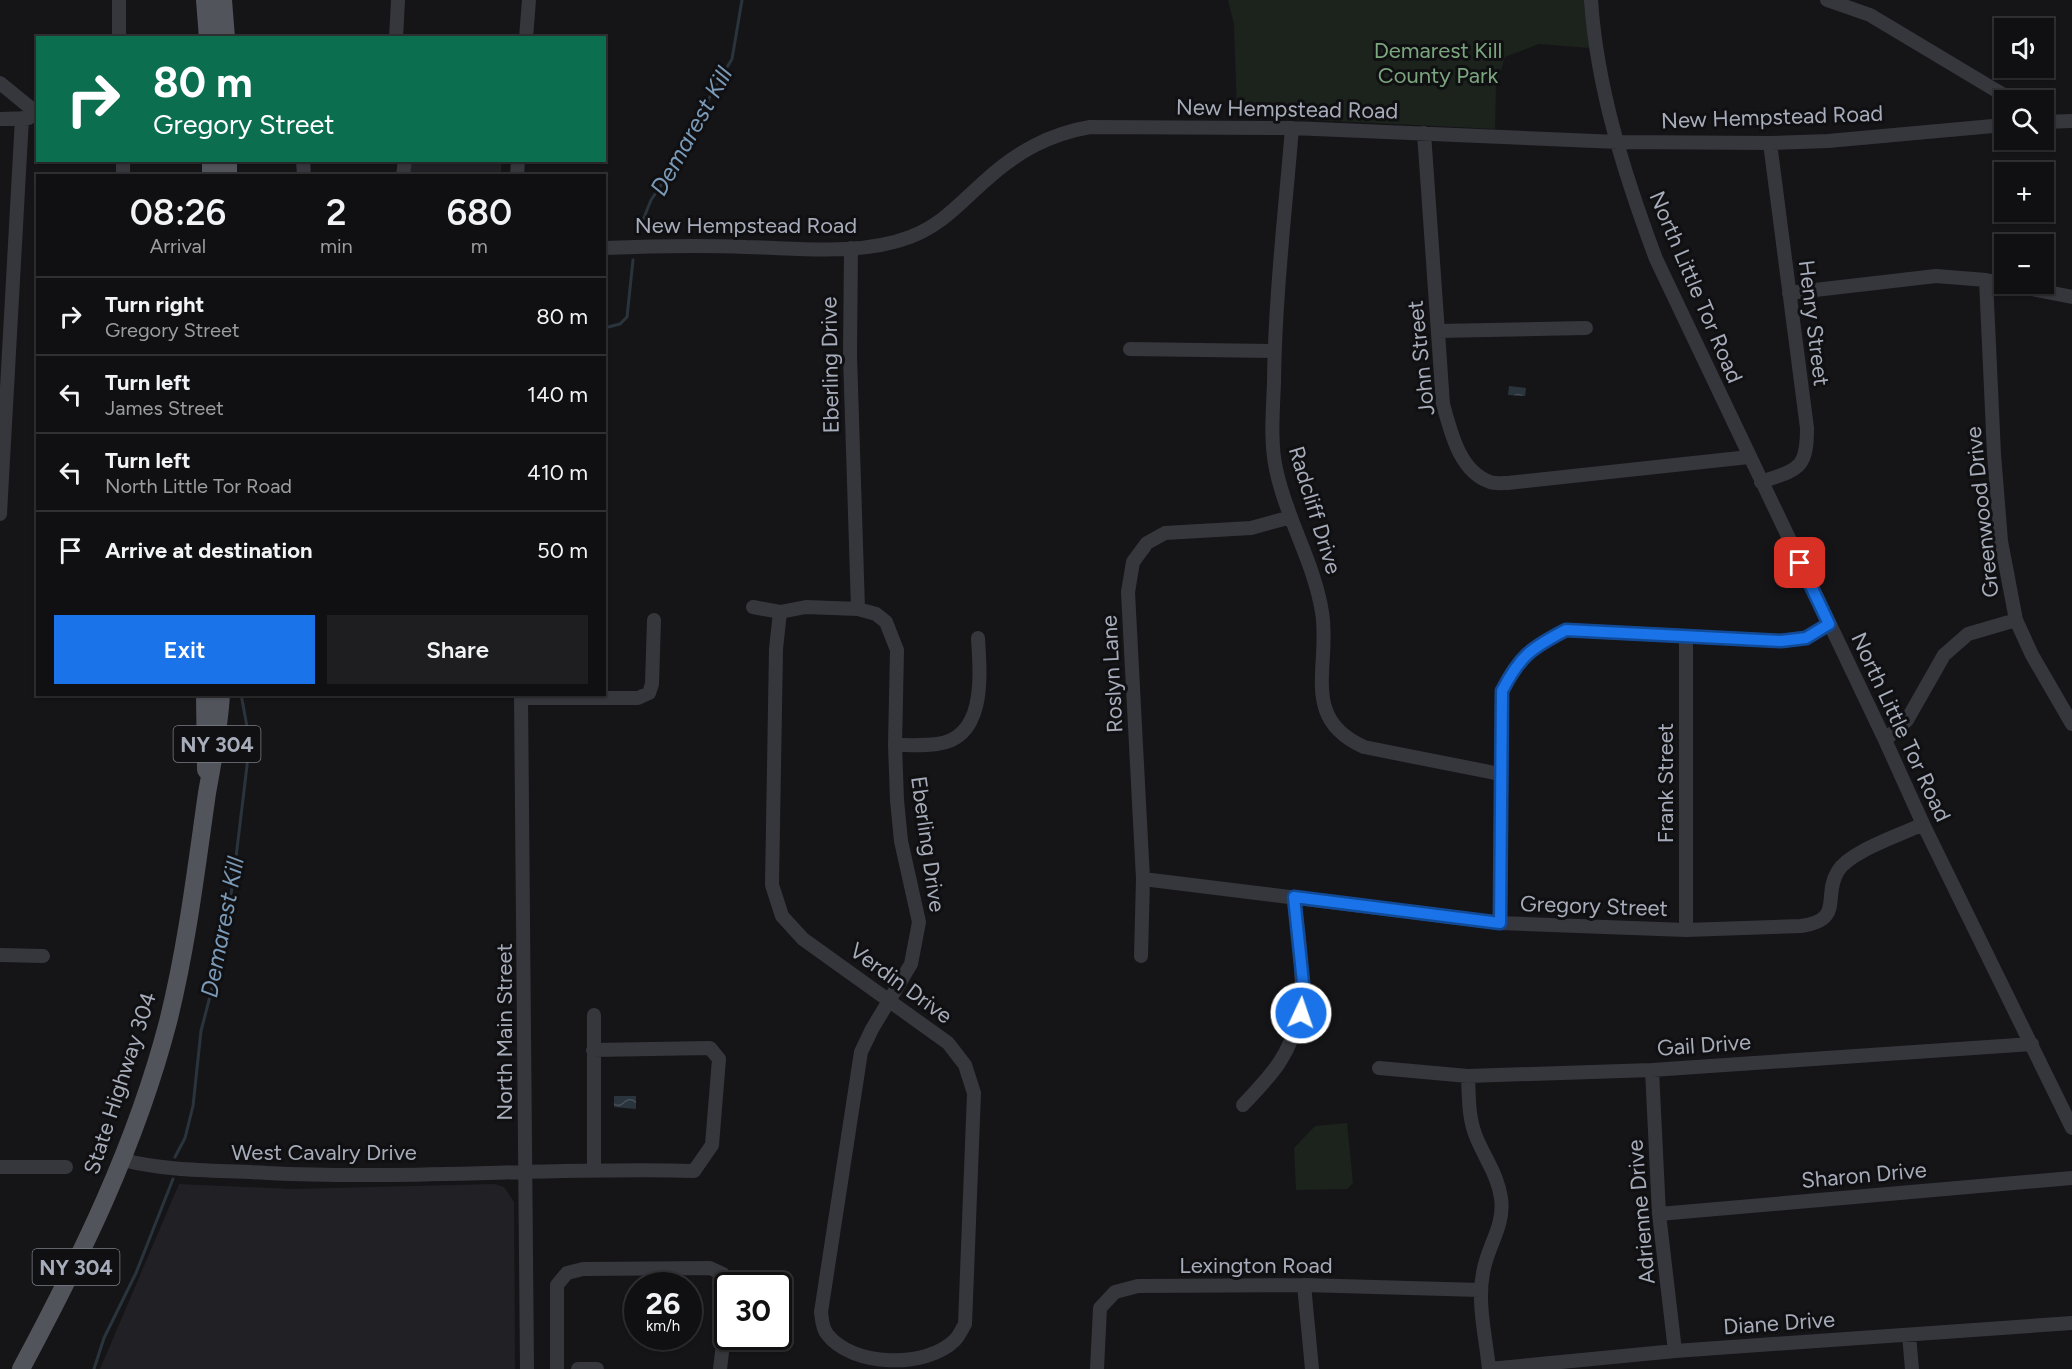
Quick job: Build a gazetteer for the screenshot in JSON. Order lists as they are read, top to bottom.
{
  "streets": {
    "main road": ["NY 304", "State Highway 304"],
    "street": [
      "New Hempstead Road",
      "North Little Tor Road",
      "Henry Street",
      "John Street",
      "Eberling Drive",
      "Radcliff Drive",
      "Greenwood Drive",
      "Roslyn Lane",
      "Frank Street",
      "Gregory Street",
      "Verdin Drive",
      "North Main Street",
      "Gail Drive",
      "West Cavalry Drive",
      "Sharon Drive",
      "Adrienne Drive",
      "Lexington Road",
      "Diane Drive"
    ]
  },
  "crossings": [
    ["New Hempstead Road", "North Little Tor Road"],
    ["New Hempstead Road", "Henry Street"],
    ["New Hempstead Road", "John Street"],
    ["New Hempstead Road", "Eberling Drive"],
    ["New Hempstead Road", "Radcliff Drive"],
    ["North Little Tor Road", "Henry Street"],
    ["North Little Tor Road", "John Street"],
    ["North Little Tor Road", "Gregory Street"],
    ["North Little Tor Road", "Gail Drive"],
    ["Eberling Drive", "Verdin Drive"],
    ["Radcliff Drive", "Roslyn Lane"],
    ["Roslyn Lane", "Gregory Street"],
    ["Frank Street", "Gregory Street"],
    ["North Main Street", "West Cavalry Drive"],
    ["Gail Drive", "Adrienne Drive"],
    ["State Highway 304", "West Cavalry Drive"],
    ["Sharon Drive", "Adrienne Drive"],
    ["Adrienne Drive", "Diane Drive"]
  ],
  "water": ["Demarest Kill"],
  "parks": ["Demarest Kill County Park"],
  "page": {
    "map_buttons": ["+", "−"],
    "turn": ["80 m", "Gregory Street"],
    "eta": [
      "08:26",
      "Arrival",
      "2",
      "min",
      "680",
      "m"
    ],
    "list": [
      {
        "name": "Turn right",
        "note": "Gregory Street",
        "value": "80 m"
      },
      {
        "name": "Turn left",
        "note": "James Street",
        "value": "140 m"
      },
      {
        "name": "Turn left",
        "note": "North Little Tor Road",
        "value": "410 m"
      },
      {
        "name": "Arrive at destination",
        "value": "50 m"
      }
    ],
    "buttons": ["Exit", "Share"],
    "speed": "26 km/h",
    "limit": "30"
  }
}
